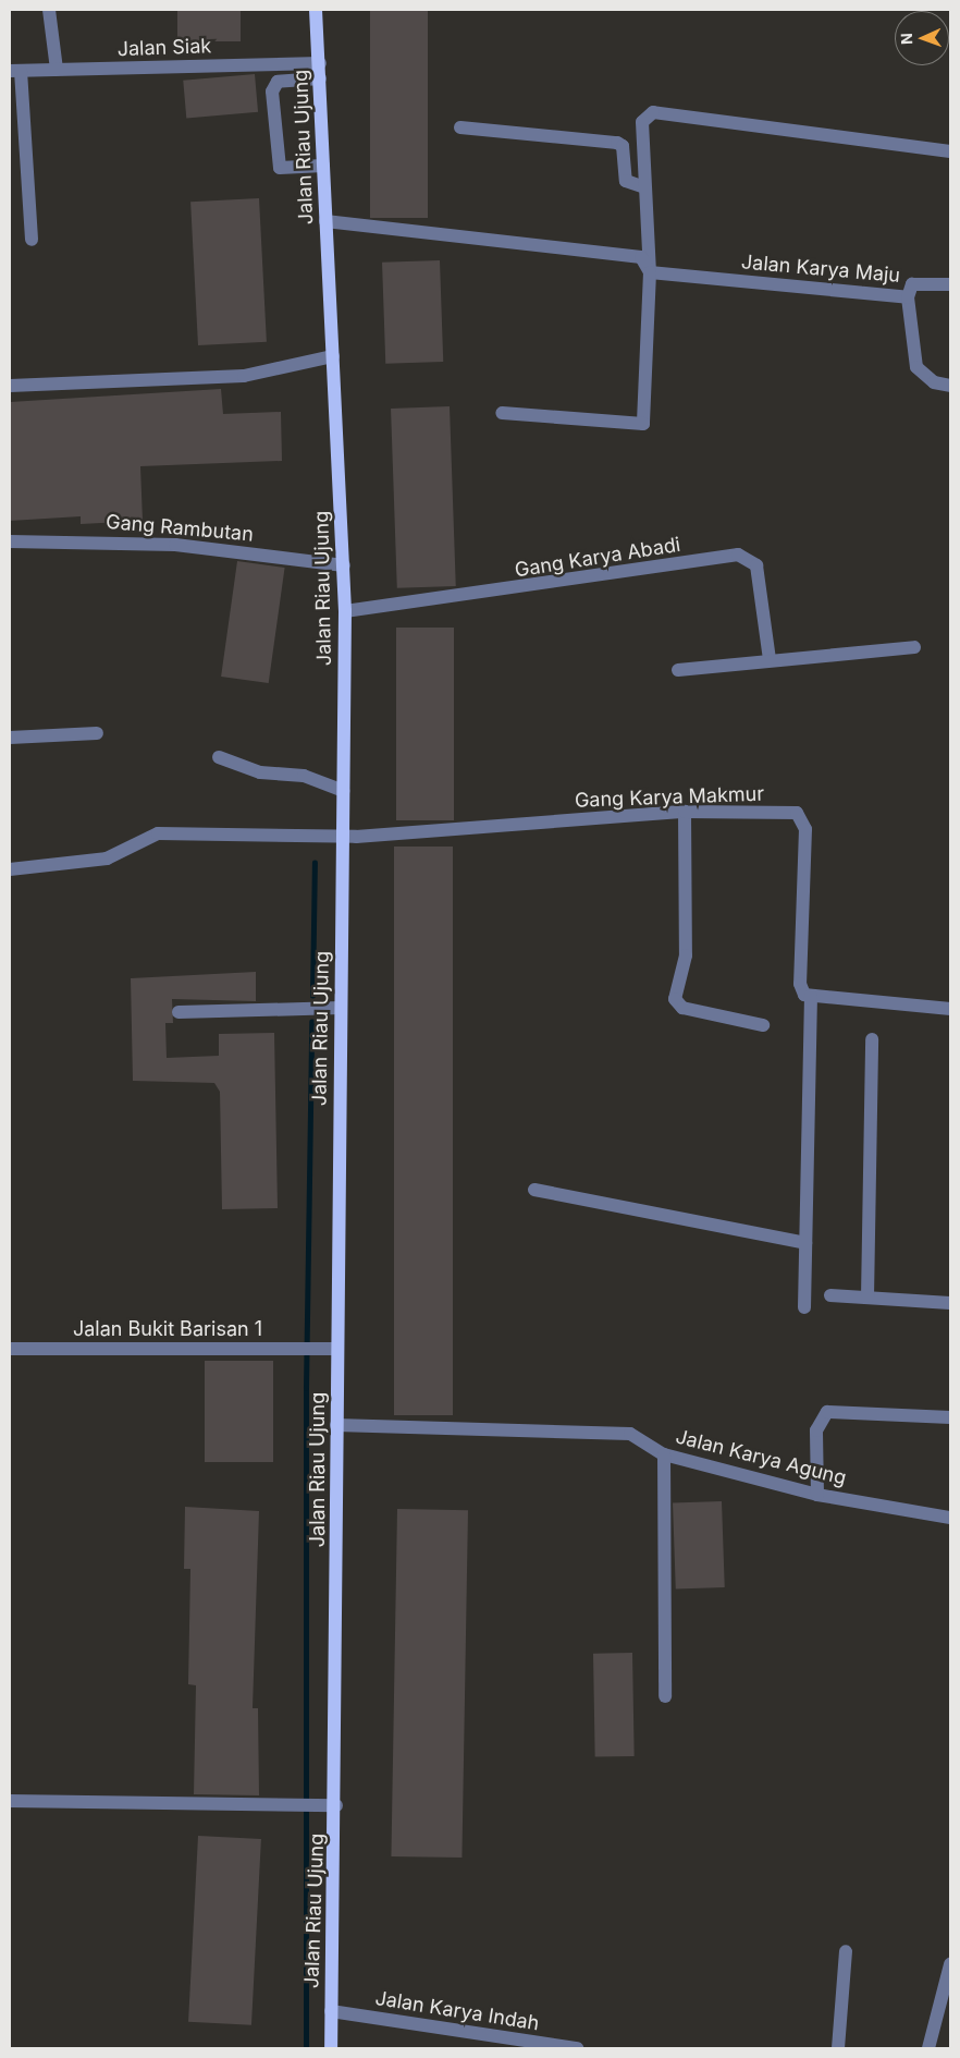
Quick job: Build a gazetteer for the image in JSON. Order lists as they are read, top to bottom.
{
  "streets": {
    "main road": ["Jalan Riau Ujung"],
    "street": [
      "Jalan Siak",
      "Jalan Karya Maju",
      "Gang Rambutan",
      "Gang Karya Abadi",
      "Gang Karya Makmur",
      "Jalan Bukit Barisan 1",
      "Jalan Karya Agung",
      "Jalan Karya Indah"
    ]
  },
  "crossings": [
    ["Jalan Siak", "Jalan Riau Ujung"],
    ["Jalan Riau Ujung", "Gang Rambutan"],
    ["Jalan Riau Ujung", "Gang Karya Abadi"],
    ["Jalan Riau Ujung", "Gang Karya Makmur"],
    ["Jalan Riau Ujung", "Jalan Bukit Barisan 1"],
    ["Jalan Riau Ujung", "Jalan Karya Agung"],
    ["Jalan Riau Ujung", "Jalan Karya Indah"]
  ],
  "north": "left"
}
